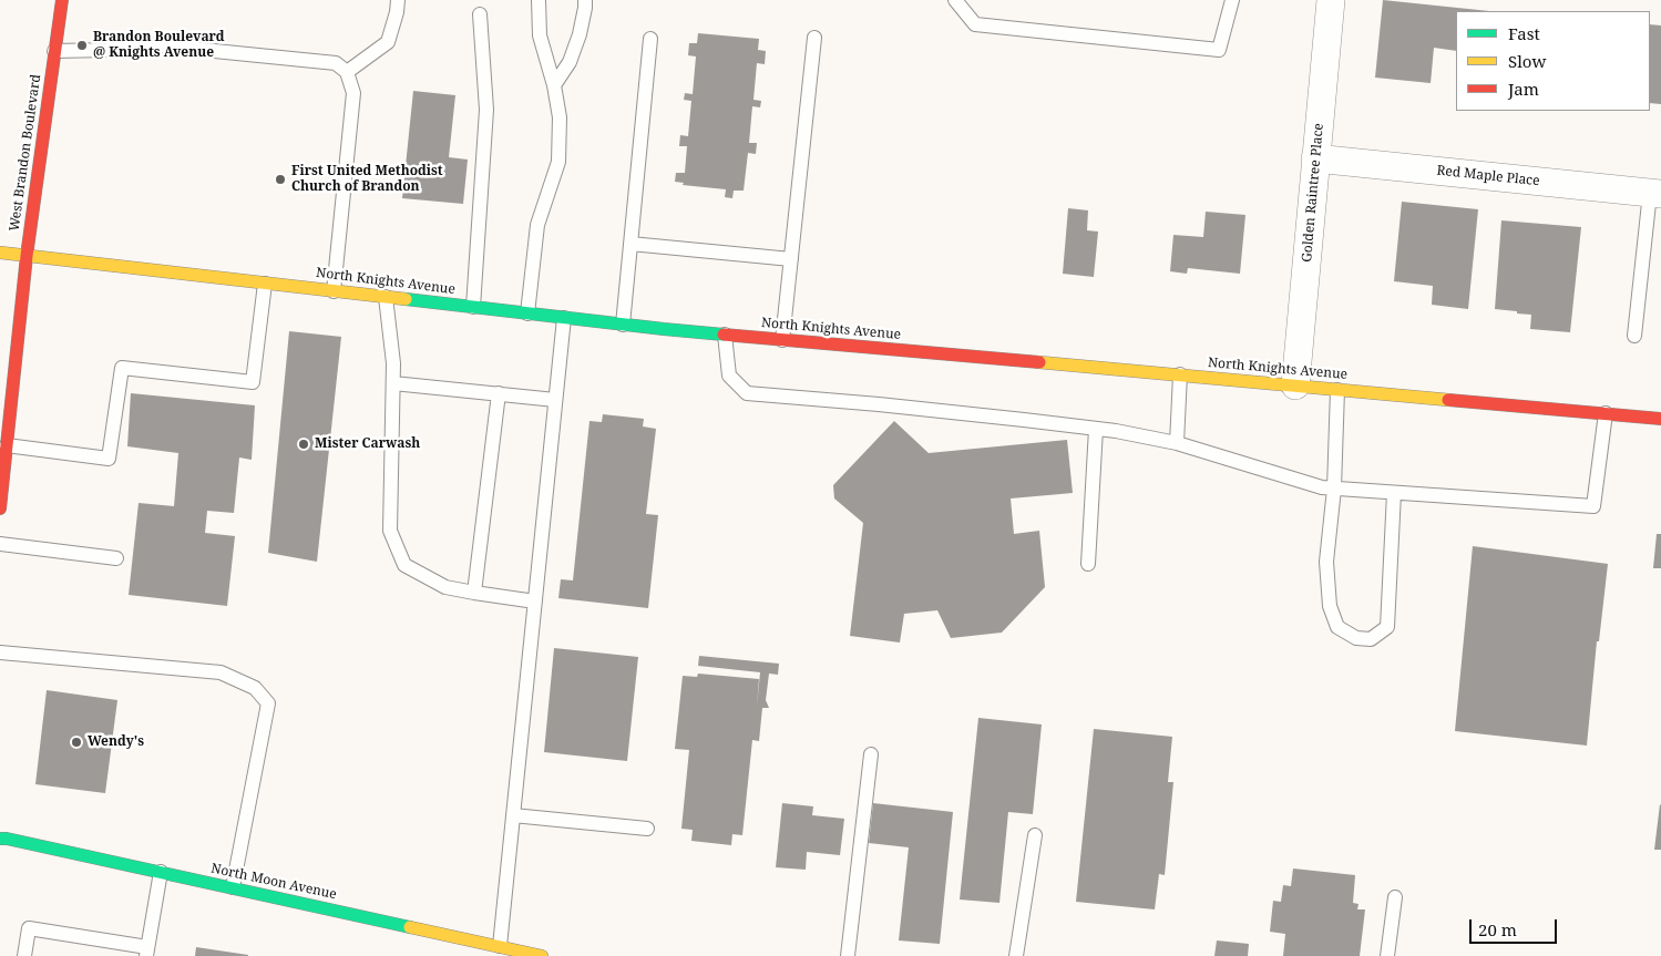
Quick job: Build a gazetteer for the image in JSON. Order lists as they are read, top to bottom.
{
  "streets": {
    "main road": ["West Brandon Boulevard", "North Knights Avenue", "North Moon Avenue"],
    "street": ["Red Maple Place", "Golden Raintree Place"]
  },
  "crossings": [
    ["West Brandon Boulevard", "North Knights Avenue"],
    ["Red Maple Place", "Golden Raintree Place"],
    ["Golden Raintree Place", "North Knights Avenue"]
  ],
  "places": [
    "Brandon Boulevard @ Knights Avenue",
    "First United Methodist Church of Brandon",
    "Mister Carwash",
    "Wendy's"
  ],
  "legend": ["Fast", "Slow", "Jam"],
  "scale_bar": "20 m"
}
